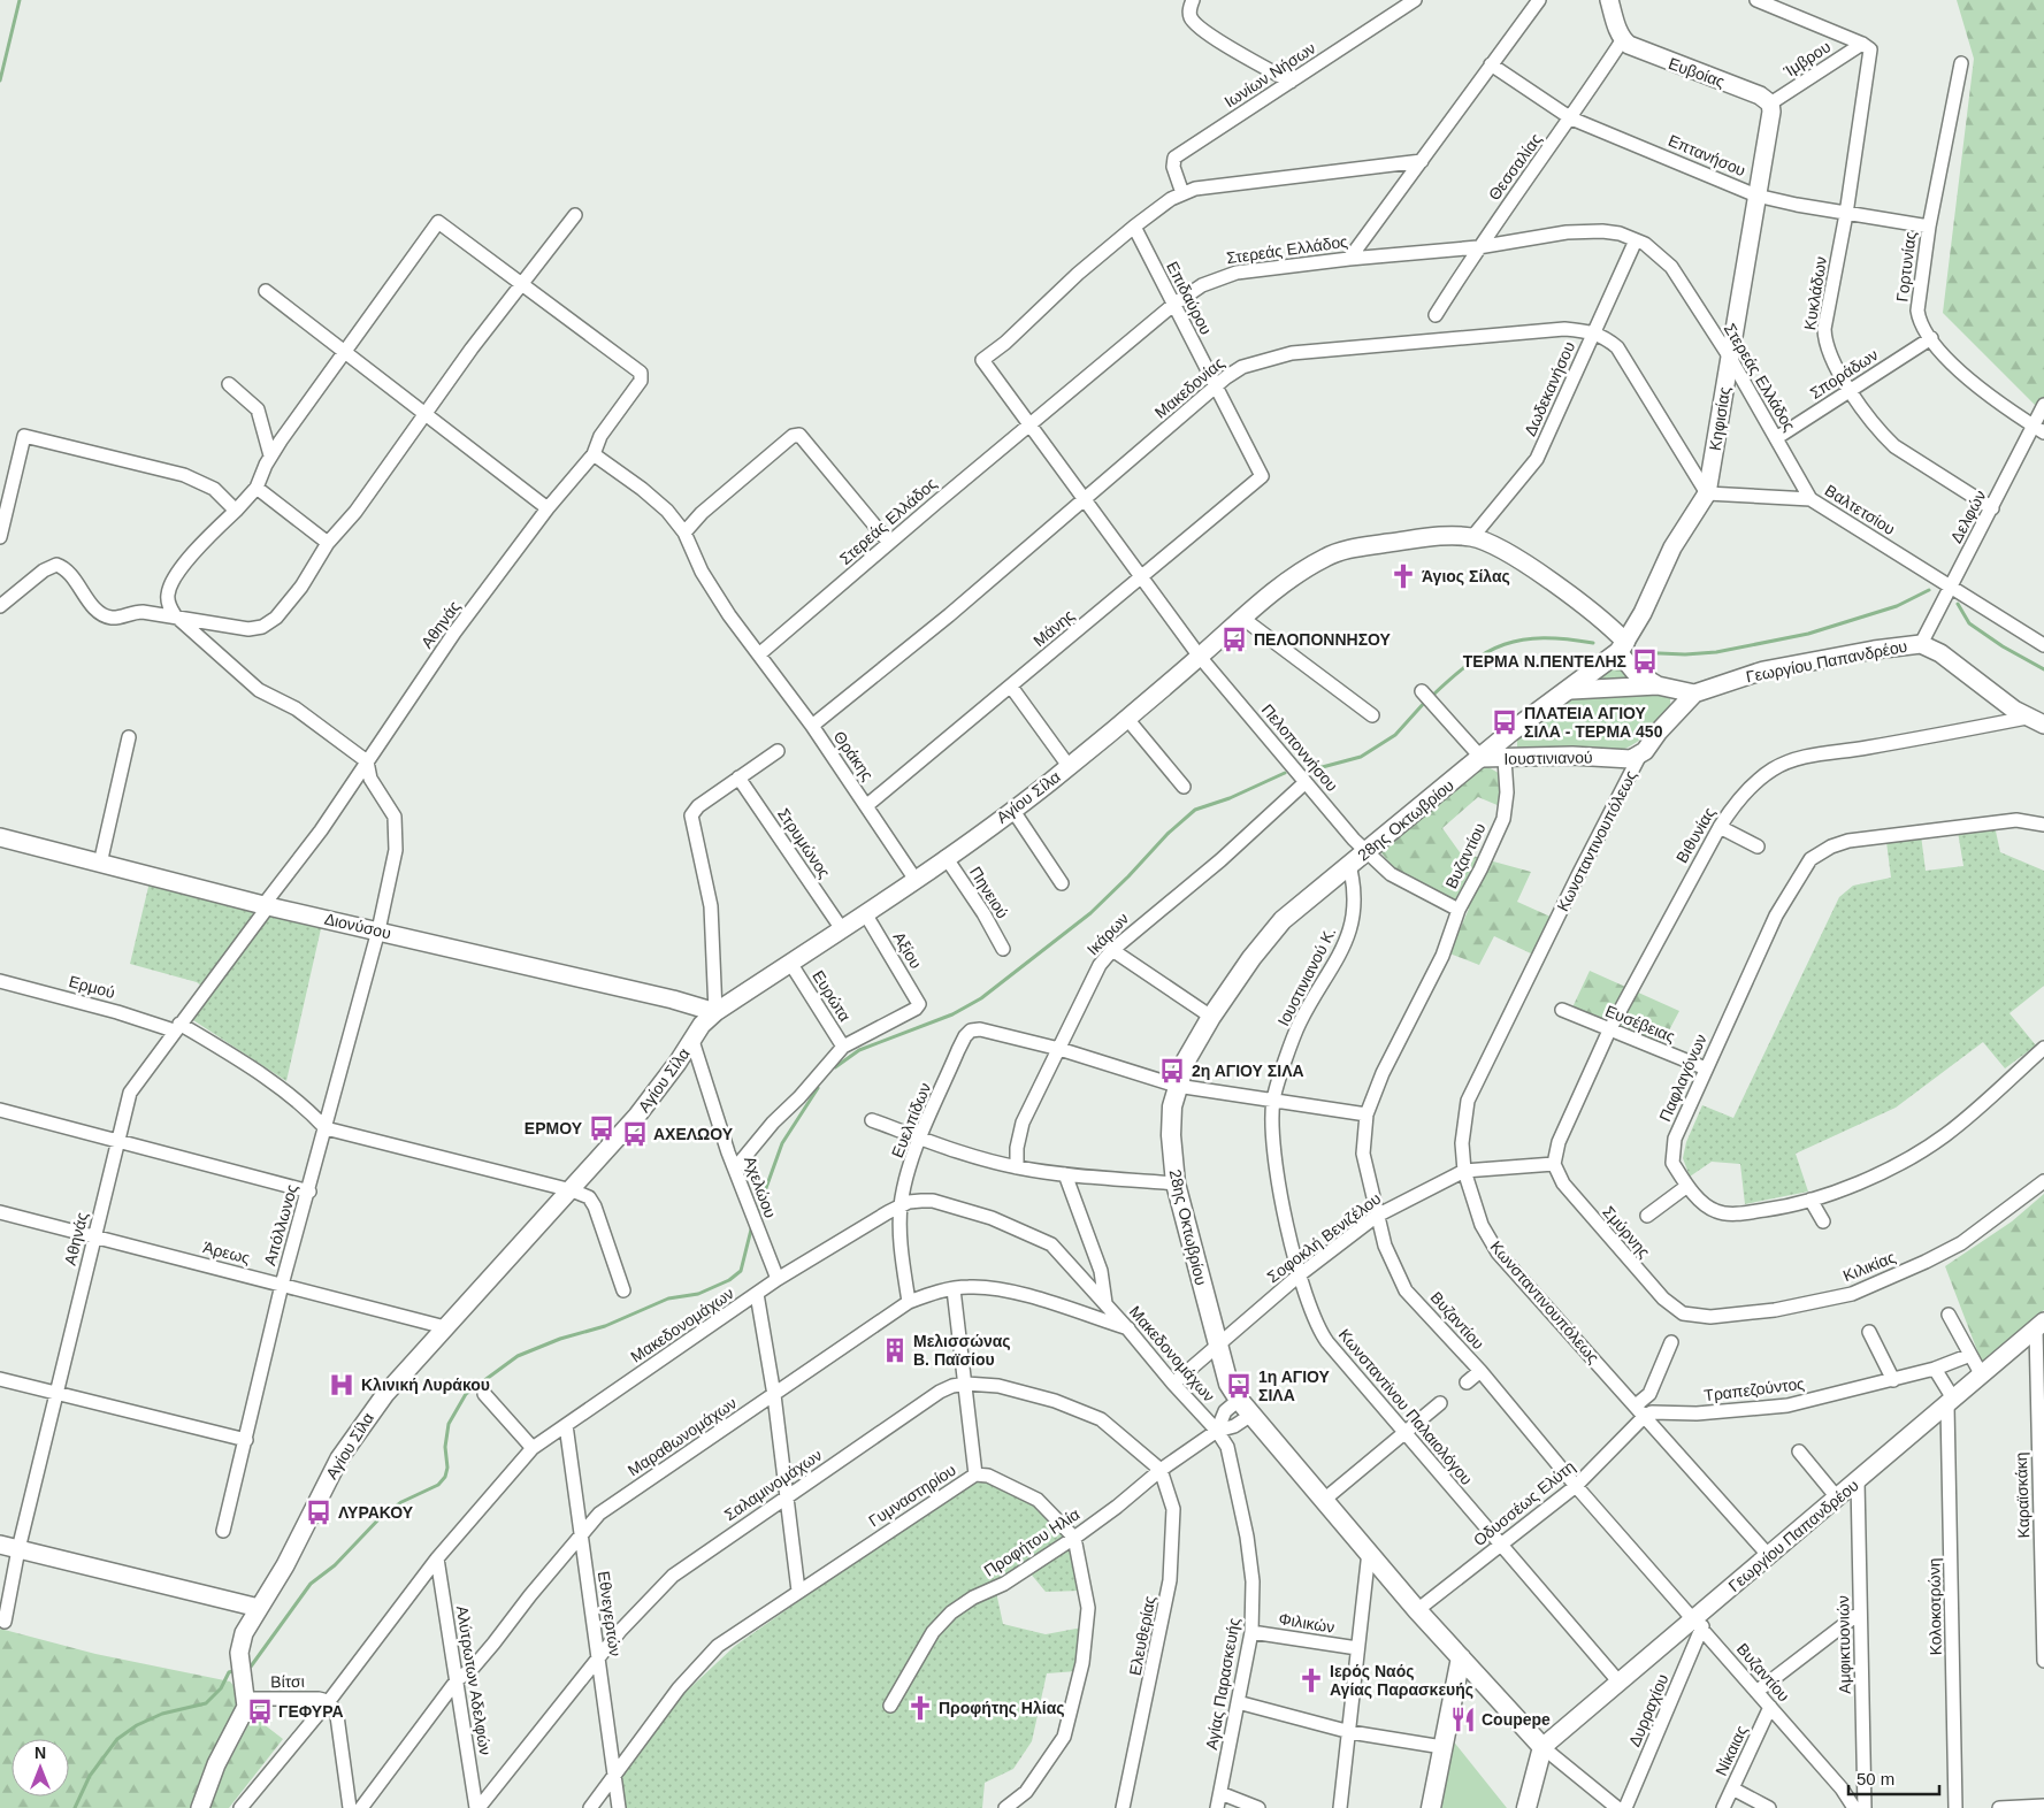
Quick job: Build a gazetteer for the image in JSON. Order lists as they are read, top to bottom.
{
  "streets": {
    "main road": ["Κηφισίας", "28ης Οκτωβρίου"],
    "street": [
      "Ίμβρου",
      "Ευβοίας",
      "Ιωνίων Νήσων",
      "Επτανήσου",
      "Θεσσαλίας",
      "Στερεάς Ελλάδος",
      "Γορτυνίας",
      "Κυκλάδων",
      "Επιδαύρου",
      "Σποράδων",
      "Μακεδονίας",
      "Δωδεκανήσου",
      "Βαλτετσίου",
      "Δελφών",
      "Αθηνάς",
      "Μάνης",
      "Γεωργίου Παπανδρέου",
      "Πελοποννήσου",
      "Θράκης",
      "Ιουστινιανού",
      "Αγίου Σίλα",
      "Βιθυνίας",
      "Κωνσταντινουπόλεως",
      "Στρυμώνος",
      "Βυζαντίου",
      "Πηνειού",
      "Διονύσου",
      "Ικάρων",
      "Αξίου",
      "Ιουστινιανού Κ.",
      "Ερμού",
      "Ευρώτα",
      "Ευσέβειας",
      "Παφλαγόνων",
      "Ευελπίδων",
      "Αχελώου",
      "Απόλλωνος",
      "Σμύρνης",
      "Σοφοκλή Βενιζέλου",
      "Άρεως",
      "Κιλικίας",
      "Μακεδονομάχων",
      "Τραπεζούντος",
      "Κωνσταντίνου Παλαιολόγου",
      "Μαραθωνομάχων",
      "Σαλαμινομάχων",
      "Γυμναστηρίου",
      "Καραϊσκάκη",
      "Οδυσσέως Ελύτη",
      "Προφήτου Ηλία",
      "Κολοκοτρώνη",
      "Εθνεγερτών",
      "Φιλικών",
      "Ελευθερίας",
      "Αμφικτυονιών",
      "Αλύτρωτων Αδελφών",
      "Βίτσι",
      "Αγίας Παρασκευής",
      "Δυρραχίου",
      "Νίκαιας"
    ]
  },
  "crossings": [
    ["Ίμβρου", "Ευβοίας"],
    ["Ίμβρου", "Κυκλάδων"],
    ["Ίμβρου", "Κηφισίας"],
    ["Ευβοίας", "Θεσσαλίας"],
    ["Ευβοίας", "Κηφισίας"],
    ["Επτανήσου", "Θεσσαλίας"],
    ["Επτανήσου", "Γορτυνίας"],
    ["Επτανήσου", "Κυκλάδων"],
    ["Επτανήσου", "Κηφισίας"],
    ["Θεσσαλίας", "Στερεάς Ελλάδος"],
    ["Στερεάς Ελλάδος", "Επιδαύρου"],
    ["Στερεάς Ελλάδος", "Σποράδων"],
    ["Στερεάς Ελλάδος", "Δωδεκανήσου"],
    ["Στερεάς Ελλάδος", "Κηφισίας"],
    ["Στερεάς Ελλάδος", "Βαλτετσίου"],
    ["Στερεάς Ελλάδος", "Πελοποννήσου"],
    ["Στερεάς Ελλάδος", "Θράκης"],
    ["Γορτυνίας", "Σποράδων"],
    ["Γορτυνίας", "Δελφών"],
    ["Κυκλάδων", "Σποράδων"],
    ["Κυκλάδων", "Δελφών"],
    ["Επιδαύρου", "Μακεδονίας"],
    ["Επιδαύρου", "Μάνης"],
    ["Επιδαύρου", "Πελοποννήσου"],
    ["Μακεδονίας", "Δωδεκανήσου"],
    ["Μακεδονίας", "Πελοποννήσου"],
    ["Μακεδονίας", "Θράκης"],
    ["Δωδεκανήσου", "Γεωργίου Παπανδρέου"],
    ["Δωδεκανήσου", "Αγίου Σίλα"],
    ["Κηφισίας", "Βαλτετσίου"],
    ["Κηφισίας", "Γεωργίου Παπανδρέου"],
    ["Κηφισίας", "28ης Οκτωβρίου"],
    ["Βαλτετσίου", "Δελφών"],
    ["Δελφών", "Γεωργίου Παπανδρέου"],
    ["Αθηνάς", "Θράκης"],
    ["Αθηνάς", "Διονύσου"],
    ["Αθηνάς", "Ερμού"],
    ["Αθηνάς", "Απόλλωνος"],
    ["Αθηνάς", "Άρεως"],
    ["Μάνης", "Πελοποννήσου"],
    ["Μάνης", "Θράκης"],
    ["Γεωργίου Παπανδρέου", "Αγίου Σίλα"],
    ["Γεωργίου Παπανδρέου", "28ης Οκτωβρίου"],
    ["Γεωργίου Παπανδρέου", "Βιθυνίας"],
    ["Γεωργίου Παπανδρέου", "Κωνσταντινουπόλεως"],
    ["Γεωργίου Παπανδρέου", "Βυζαντίου"],
    ["Γεωργίου Παπανδρέου", "Κωνσταντίνου Παλαιολόγου"],
    ["Γεωργίου Παπανδρέου", "Καραϊσκάκη"],
    ["Γεωργίου Παπανδρέου", "Κολοκοτρώνη"],
    ["Γεωργίου Παπανδρέου", "Αμφικτυονιών"],
    ["Γεωργίου Παπανδρέου", "Δυρραχίου"],
    ["Πελοποννήσου", "Αγίου Σίλα"],
    ["Πελοποννήσου", "28ης Οκτωβρίου"],
    ["Πελοποννήσου", "Βυζαντίου"],
    ["Πελοποννήσου", "Ικάρων"],
    ["Θράκης", "Αγίου Σίλα"],
    ["Ιουστινιανού", "28ης Οκτωβρίου"],
    ["Ιουστινιανού", "Κωνσταντινουπόλεως"],
    ["Ιουστινιανού", "Βυζαντίου"],
    ["Αγίου Σίλα", "Στρυμώνος"],
    ["Αγίου Σίλα", "Πηνειού"],
    ["Αγίου Σίλα", "Διονύσου"],
    ["Αγίου Σίλα", "Αξίου"],
    ["Αγίου Σίλα", "Ευρώτα"],
    ["Αγίου Σίλα", "Αχελώου"],
    ["Αγίου Σίλα", "Άρεως"],
    ["Αγίου Σίλα", "Βίτσι"],
    ["28ης Οκτωβρίου", "Ιουστινιανού Κ."],
    ["28ης Οκτωβρίου", "Ευελπίδων"],
    ["28ης Οκτωβρίου", "Σοφοκλή Βενιζέλου"],
    ["28ης Οκτωβρίου", "Οδυσσέως Ελύτη"],
    ["28ης Οκτωβρίου", "Προφήτου Ηλία"],
    ["Βιθυνίας", "Ευσέβειας"],
    ["Βιθυνίας", "Σμύρνης"],
    ["Βιθυνίας", "Σοφοκλή Βενιζέλου"],
    ["Κωνσταντινουπόλεως", "Σοφοκλή Βενιζέλου"],
    ["Κωνσταντινουπόλεως", "Τραπεζούντος"],
    ["Κωνσταντινουπόλεως", "Οδυσσέως Ελύτη"],
    ["Βυζαντίου", "Ευελπίδων"],
    ["Βυζαντίου", "Σοφοκλή Βενιζέλου"],
    ["Βυζαντίου", "Οδυσσέως Ελύτη"],
    ["Βυζαντίου", "Δυρραχίου"],
    ["Βυζαντίου", "Νίκαιας"],
    ["Διονύσου", "Απόλλωνος"],
    ["Ικάρων", "Ευελπίδων"],
    ["Αξίου", "Ευρώτα"],
    ["Ιουστινιανού Κ.", "Ευελπίδων"],
    ["Ιουστινιανού Κ.", "Κωνσταντίνου Παλαιολόγου"],
    ["Ερμού", "Απόλλωνος"],
    ["Ευσέβειας", "Παφλαγόνων"],
    ["Ευελπίδων", "Μακεδονομάχων"],
    ["Ευελπίδων", "Κωνσταντίνου Παλαιολόγου"],
    ["Ευελπίδων", "Μαραθωνομάχων"],
    ["Αχελώου", "Μακεδονομάχων"],
    ["Απόλλωνος", "Άρεως"],
    ["Σμύρνης", "Σοφοκλή Βενιζέλου"],
    ["Σμύρνης", "Κιλικίας"],
    ["Σοφοκλή Βενιζέλου", "Μακεδονομάχων"],
    ["Σοφοκλή Βενιζέλου", "Κωνσταντίνου Παλαιολόγου"],
    ["Μακεδονομάχων", "Μαραθωνομάχων"],
    ["Μακεδονομάχων", "Προφήτου Ηλία"],
    ["Μακεδονομάχων", "Εθνεγερτών"],
    ["Μακεδονομάχων", "Αλύτρωτων Αδελφών"],
    ["Μακεδονομάχων", "Βίτσι"],
    ["Μακεδονομάχων", "Αγίας Παρασκευής"],
    ["Τραπεζούντος", "Οδυσσέως Ελύτη"],
    ["Κωνσταντίνου Παλαιολόγου", "Οδυσσέως Ελύτη"],
    ["Μαραθωνομάχων", "Εθνεγερτών"],
    ["Μαραθωνομάχων", "Αλύτρωτων Αδελφών"],
    ["Σαλαμινομάχων", "Προφήτου Ηλία"],
    ["Σαλαμινομάχων", "Εθνεγερτών"],
    ["Σαλαμινομάχων", "Ελευθερίας"],
    ["Σαλαμινομάχων", "Αλύτρωτων Αδελφών"],
    ["Γυμναστηρίου", "Προφήτου Ηλία"],
    ["Γυμναστηρίου", "Εθνεγερτών"],
    ["Προφήτου Ηλία", "Ελευθερίας"],
    ["Προφήτου Ηλία", "Αγίας Παρασκευής"],
    ["Φιλικών", "Αγίας Παρασκευής"]
  ],
  "places": {
    "church": ["Άγιος Σίλας", "Ιερός Ναός Αγίας Παρασκευής", "Προφήτης Ηλίας"],
    "bus stop": [
      "ΠΕΛΟΠΟΝΝΗΣΟΥ",
      "ΤΕΡΜΑ Ν.ΠΕΝΤΕΛΗΣ",
      "ΠΛΑΤΕΙΑ ΑΓΙΟΥ ΣΙΛΑ - ΤΕΡΜΑ 450",
      "2η ΑΓΙΟΥ ΣΙΛΑ",
      "ΕΡΜΟΥ",
      "ΑΧΕΛΩΟΥ",
      "1η ΑΓΙΟΥ ΣΙΛΑ",
      "ΛΥΡΑΚΟΥ",
      "ΓΕΦΥΡΑ"
    ],
    "building": ["Μελισσώνας B. Παϊσίου"],
    "hospital": ["Κλινική Λυράκου"],
    "restaurant": ["Coupepe"]
  },
  "scale_bar": "50 m",
  "north": "top"
}
